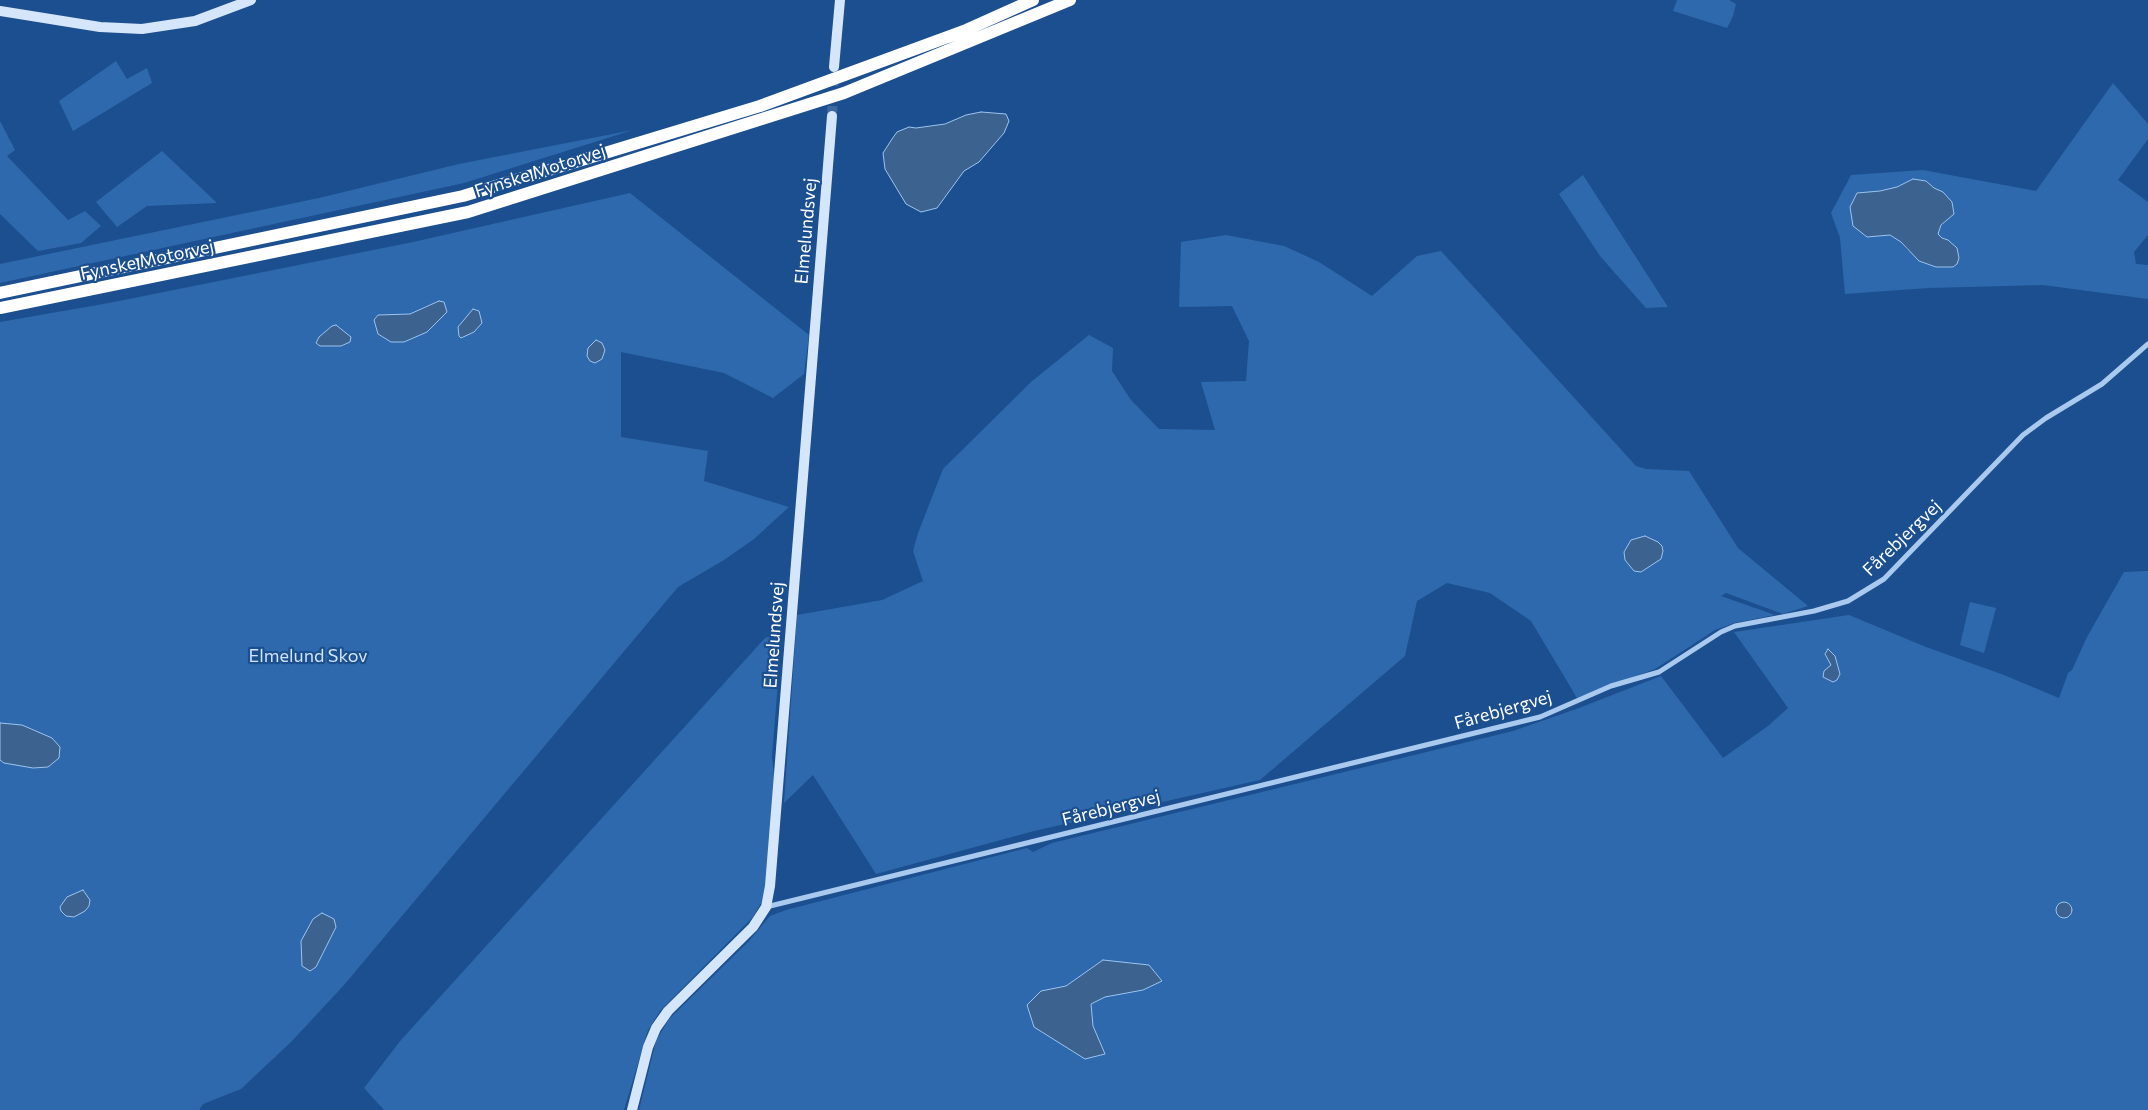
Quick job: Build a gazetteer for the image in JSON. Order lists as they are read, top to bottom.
{
  "streets": {
    "highway": ["Fynske Motorvej"],
    "street": ["Elmelundsvej", "Fårebjergvej"]
  },
  "crossings": [
    ["Elmelundsvej", "Fårebjergvej"]
  ],
  "parks": ["Elmelund Skov"]
}
